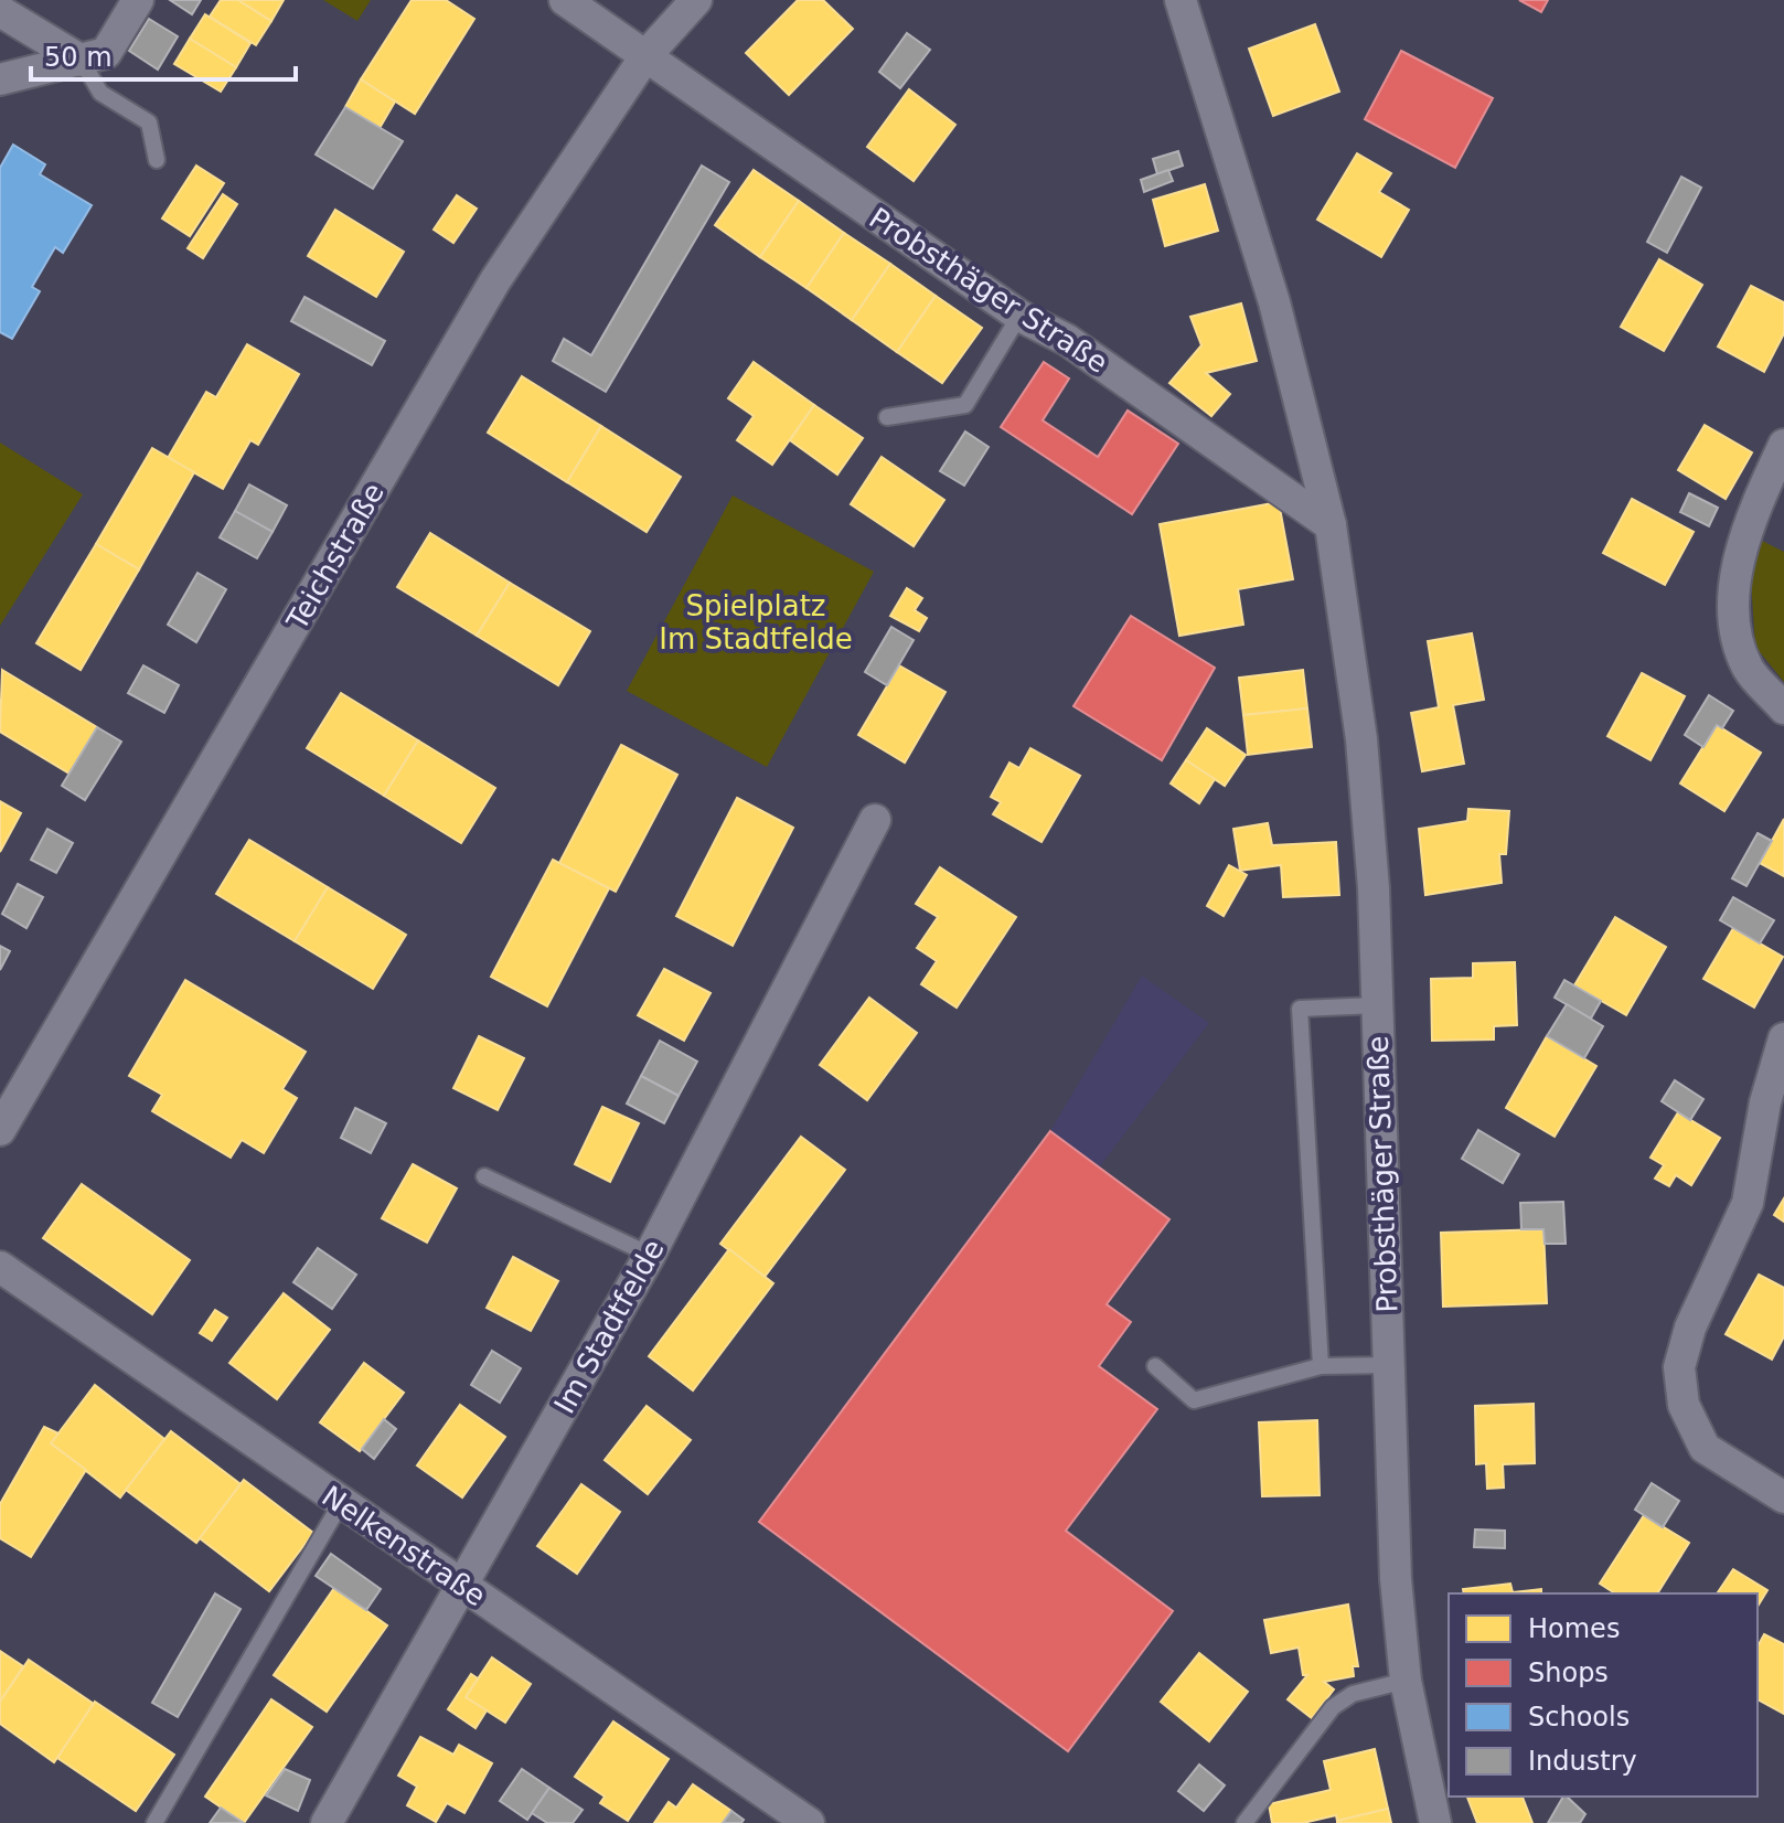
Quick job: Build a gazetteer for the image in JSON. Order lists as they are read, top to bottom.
{
  "streets": {
    "street": [
      "Probsthäger Straße",
      "Teichstraße",
      "Im Stadtfelde",
      "Nelkenstraße"
    ]
  },
  "crossings": [
    ["Probsthäger Straße", "Teichstraße"],
    ["Im Stadtfelde", "Nelkenstraße"]
  ],
  "parks": ["Spielplatz Im Stadtfelde"],
  "legend": [
    "Homes",
    "Shops",
    "Schools",
    "Industry"
  ],
  "scale_bar": "50 m"
}
